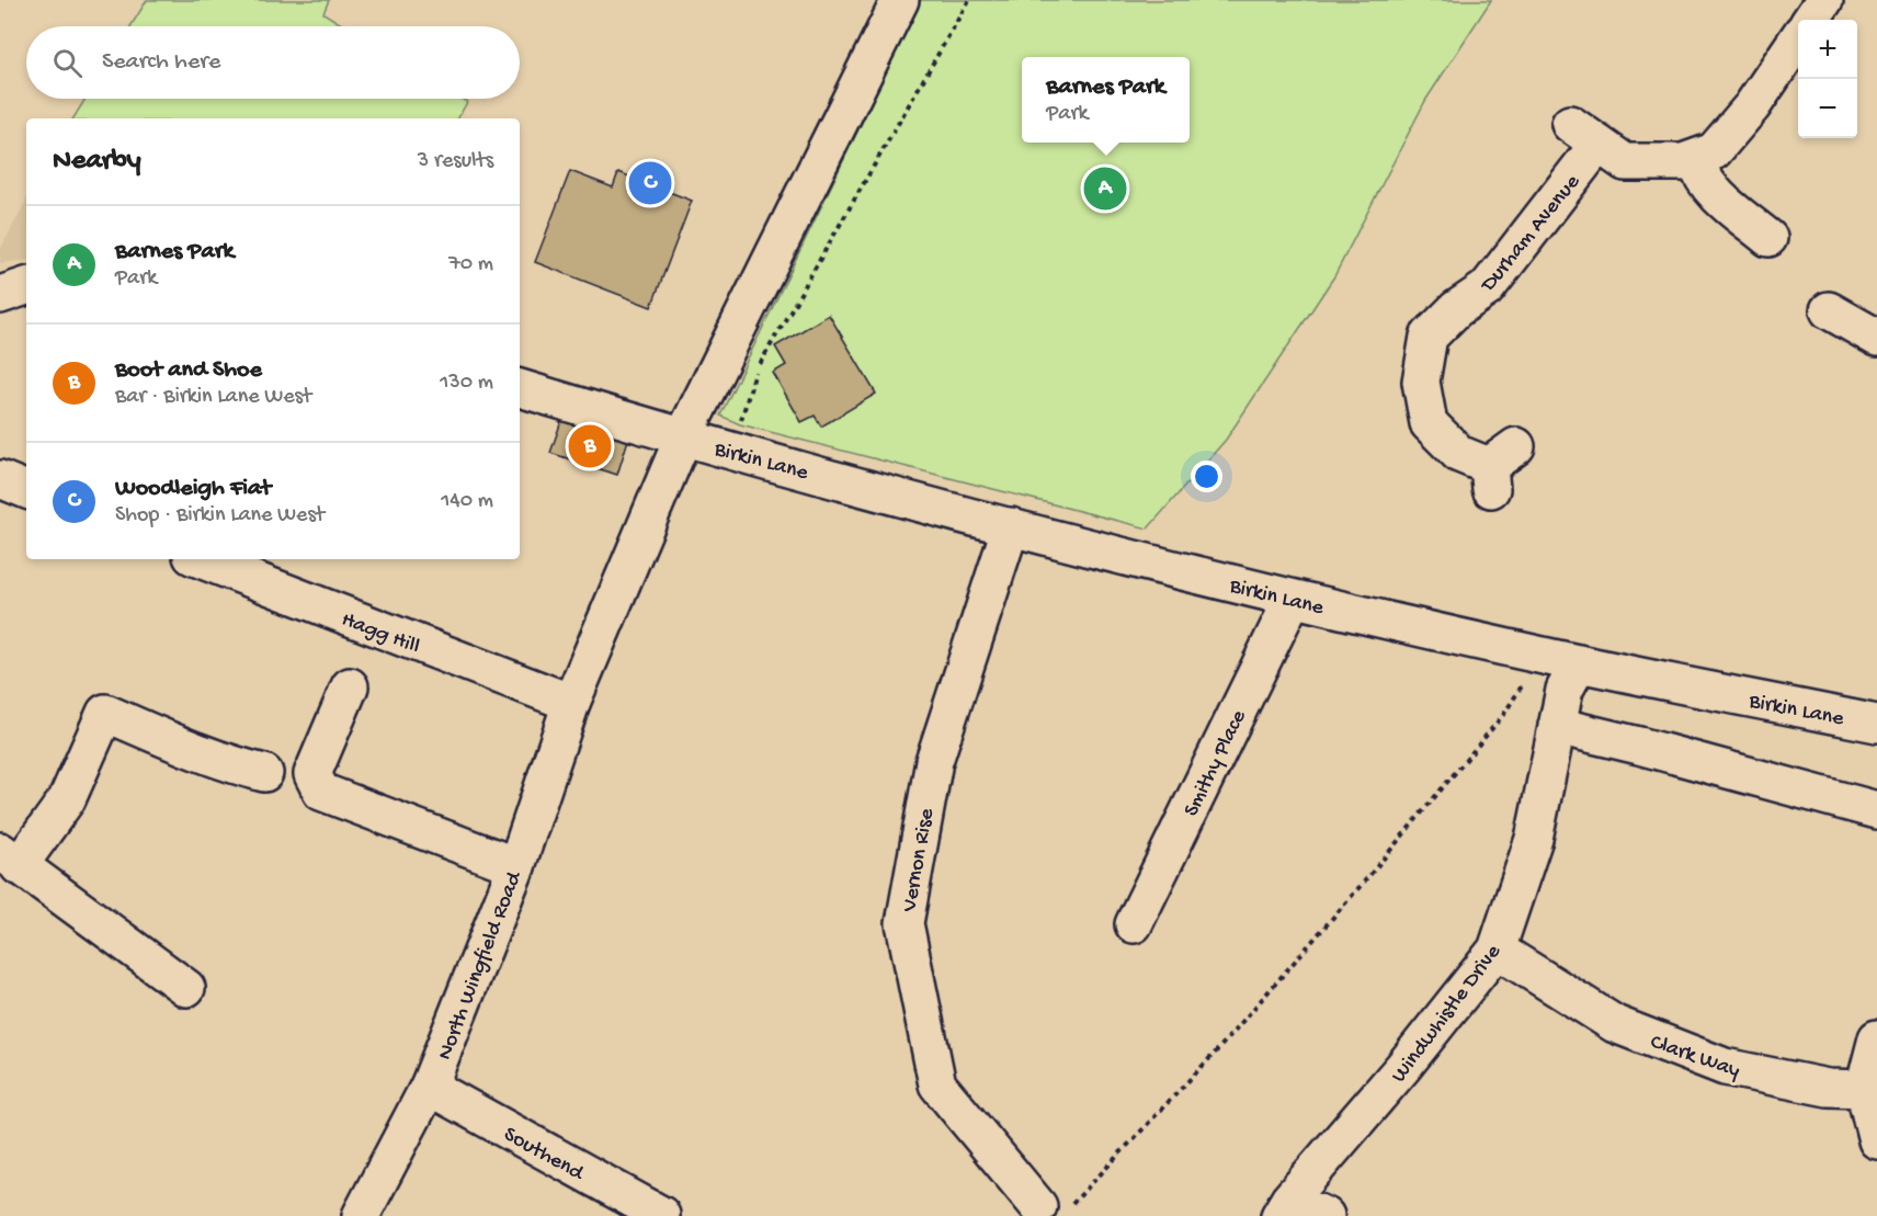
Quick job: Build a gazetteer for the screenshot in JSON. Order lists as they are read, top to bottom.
{
  "streets": {
    "street": [
      "Durham Avenue",
      "Birkin Lane",
      "Hagg Hill",
      "Smithy Place",
      "Vernon Rise",
      "North Wingfield Road",
      "Windwhistle Drive",
      "Clark Way",
      "Southend"
    ]
  },
  "crossings": [
    ["Birkin Lane", "Smithy Place"],
    ["Birkin Lane", "Vernon Rise"],
    ["Birkin Lane", "North Wingfield Road"],
    ["Birkin Lane", "Windwhistle Drive"],
    ["Hagg Hill", "North Wingfield Road"],
    ["North Wingfield Road", "Southend"],
    ["Windwhistle Drive", "Clark Way"]
  ],
  "page": {
    "map_buttons": ["+", "−"],
    "search": "Search here",
    "popup": ["Barnes Park", "Park"],
    "heading": ["Nearby", "3 results"],
    "pins": ["C", "A", "B"],
    "list": [
      {
        "mark": "A",
        "name": "Barnes Park",
        "note": "Park",
        "value": "70 m"
      },
      {
        "mark": "B",
        "name": "Boot and Shoe",
        "note": "Bar · Birkin Lane West",
        "value": "130 m"
      },
      {
        "mark": "C",
        "name": "Woodleigh Fiat",
        "note": "Shop · Birkin Lane West",
        "value": "140 m"
      }
    ]
  }
}
